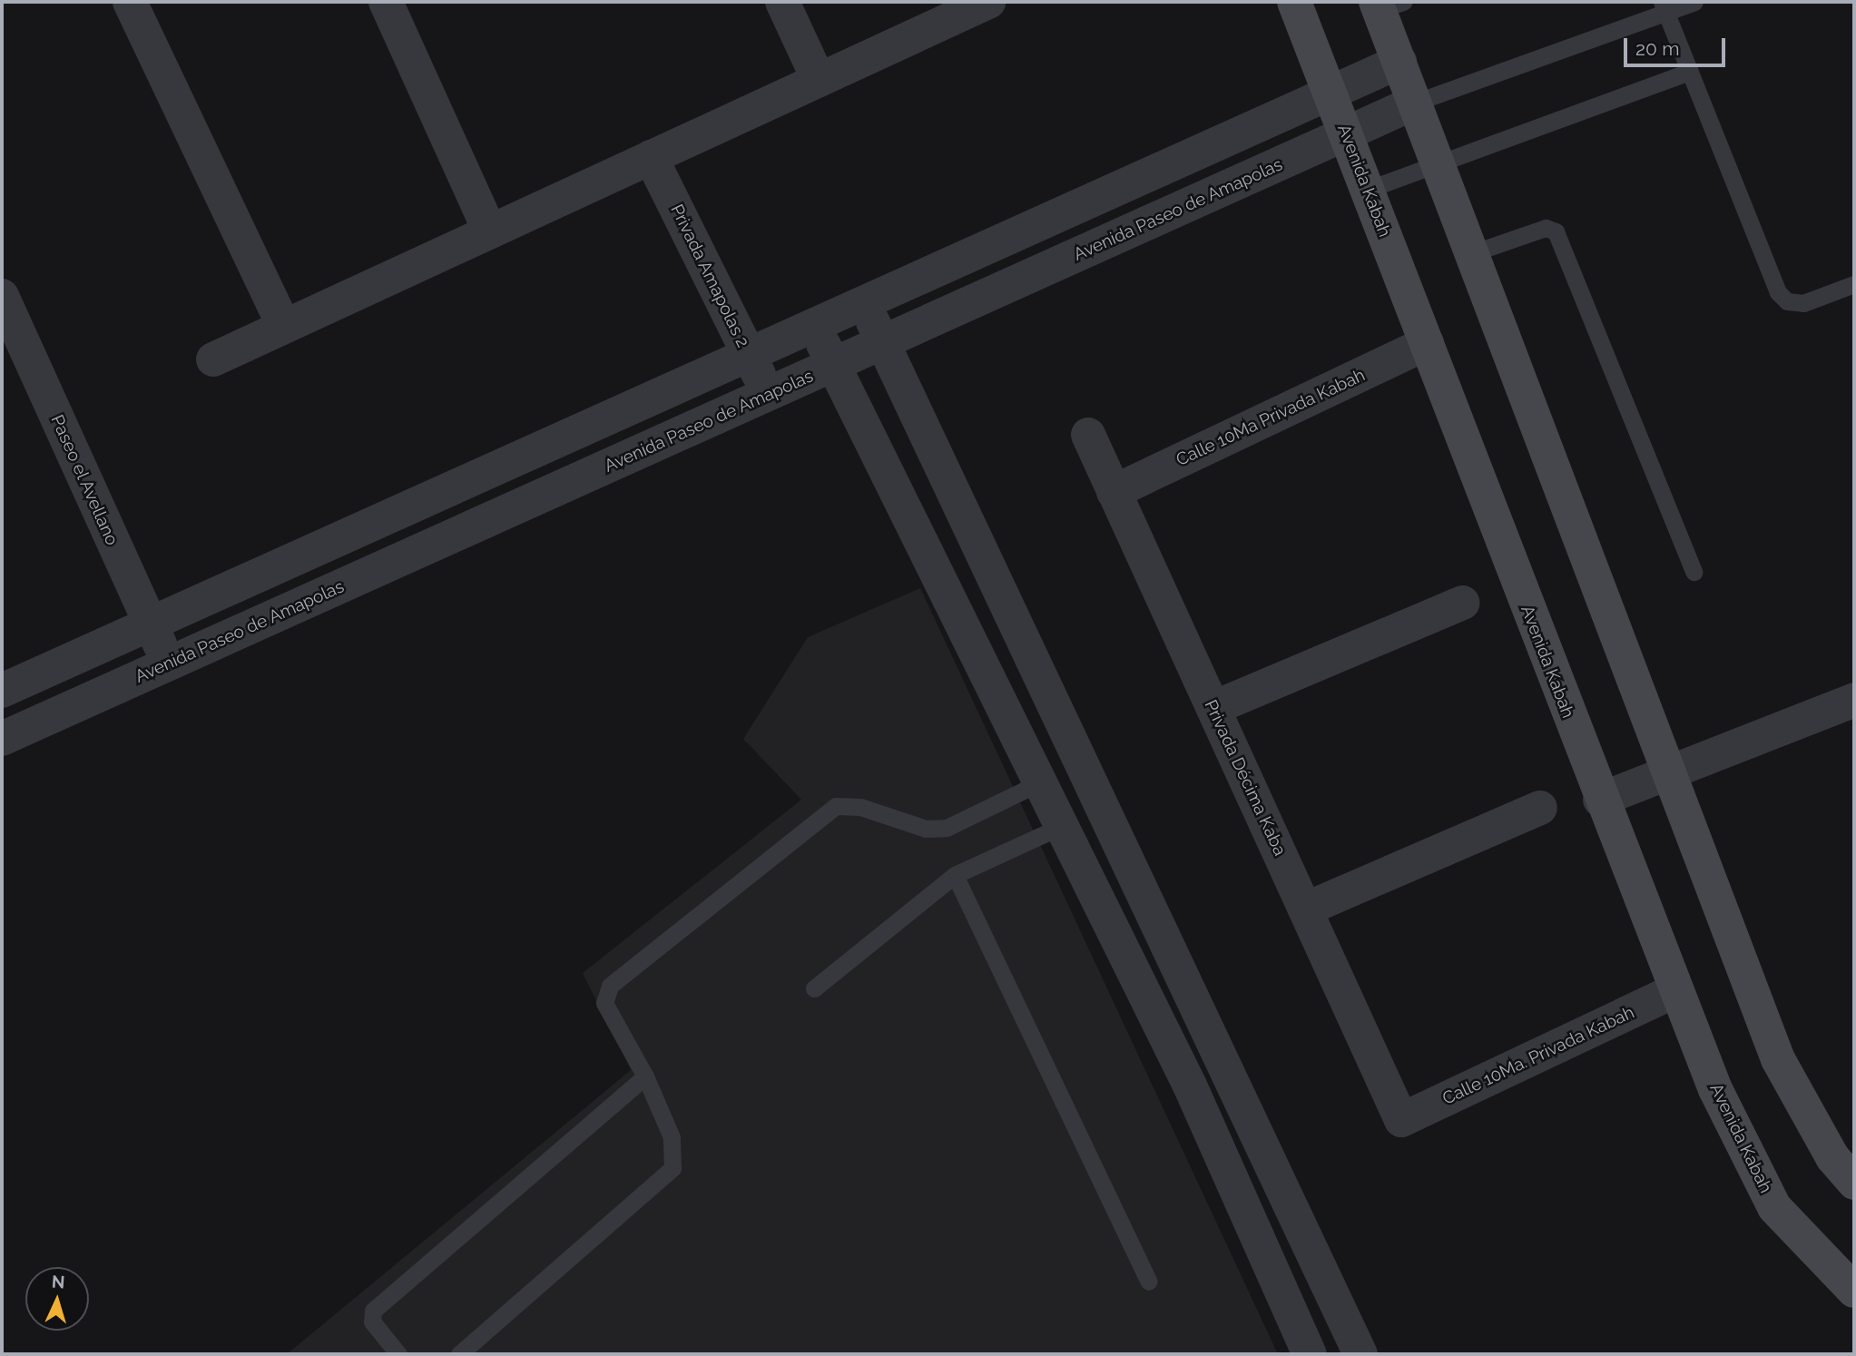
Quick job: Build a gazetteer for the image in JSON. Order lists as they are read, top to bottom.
{
  "streets": {
    "main road": ["Avenida Kabah"],
    "street": [
      "Avenida Paseo de Amapolas",
      "Privada Amapolas 2",
      "Calle 10Ma Privada Kabah",
      "Paseo el Avellano",
      "Privada Décima Kaba",
      "Calle 10Ma. Privada Kabah"
    ]
  },
  "crossings": [
    ["Avenida Kabah", "Avenida Paseo de Amapolas"],
    ["Avenida Kabah", "Calle 10Ma Privada Kabah"],
    ["Avenida Kabah", "Calle 10Ma. Privada Kabah"],
    ["Avenida Paseo de Amapolas", "Privada Amapolas 2"],
    ["Avenida Paseo de Amapolas", "Paseo el Avellano"],
    ["Calle 10Ma Privada Kabah", "Privada Décima Kaba"],
    ["Privada Décima Kaba", "Calle 10Ma. Privada Kabah"]
  ],
  "scale_bar": "20 m",
  "north": "top"
}
